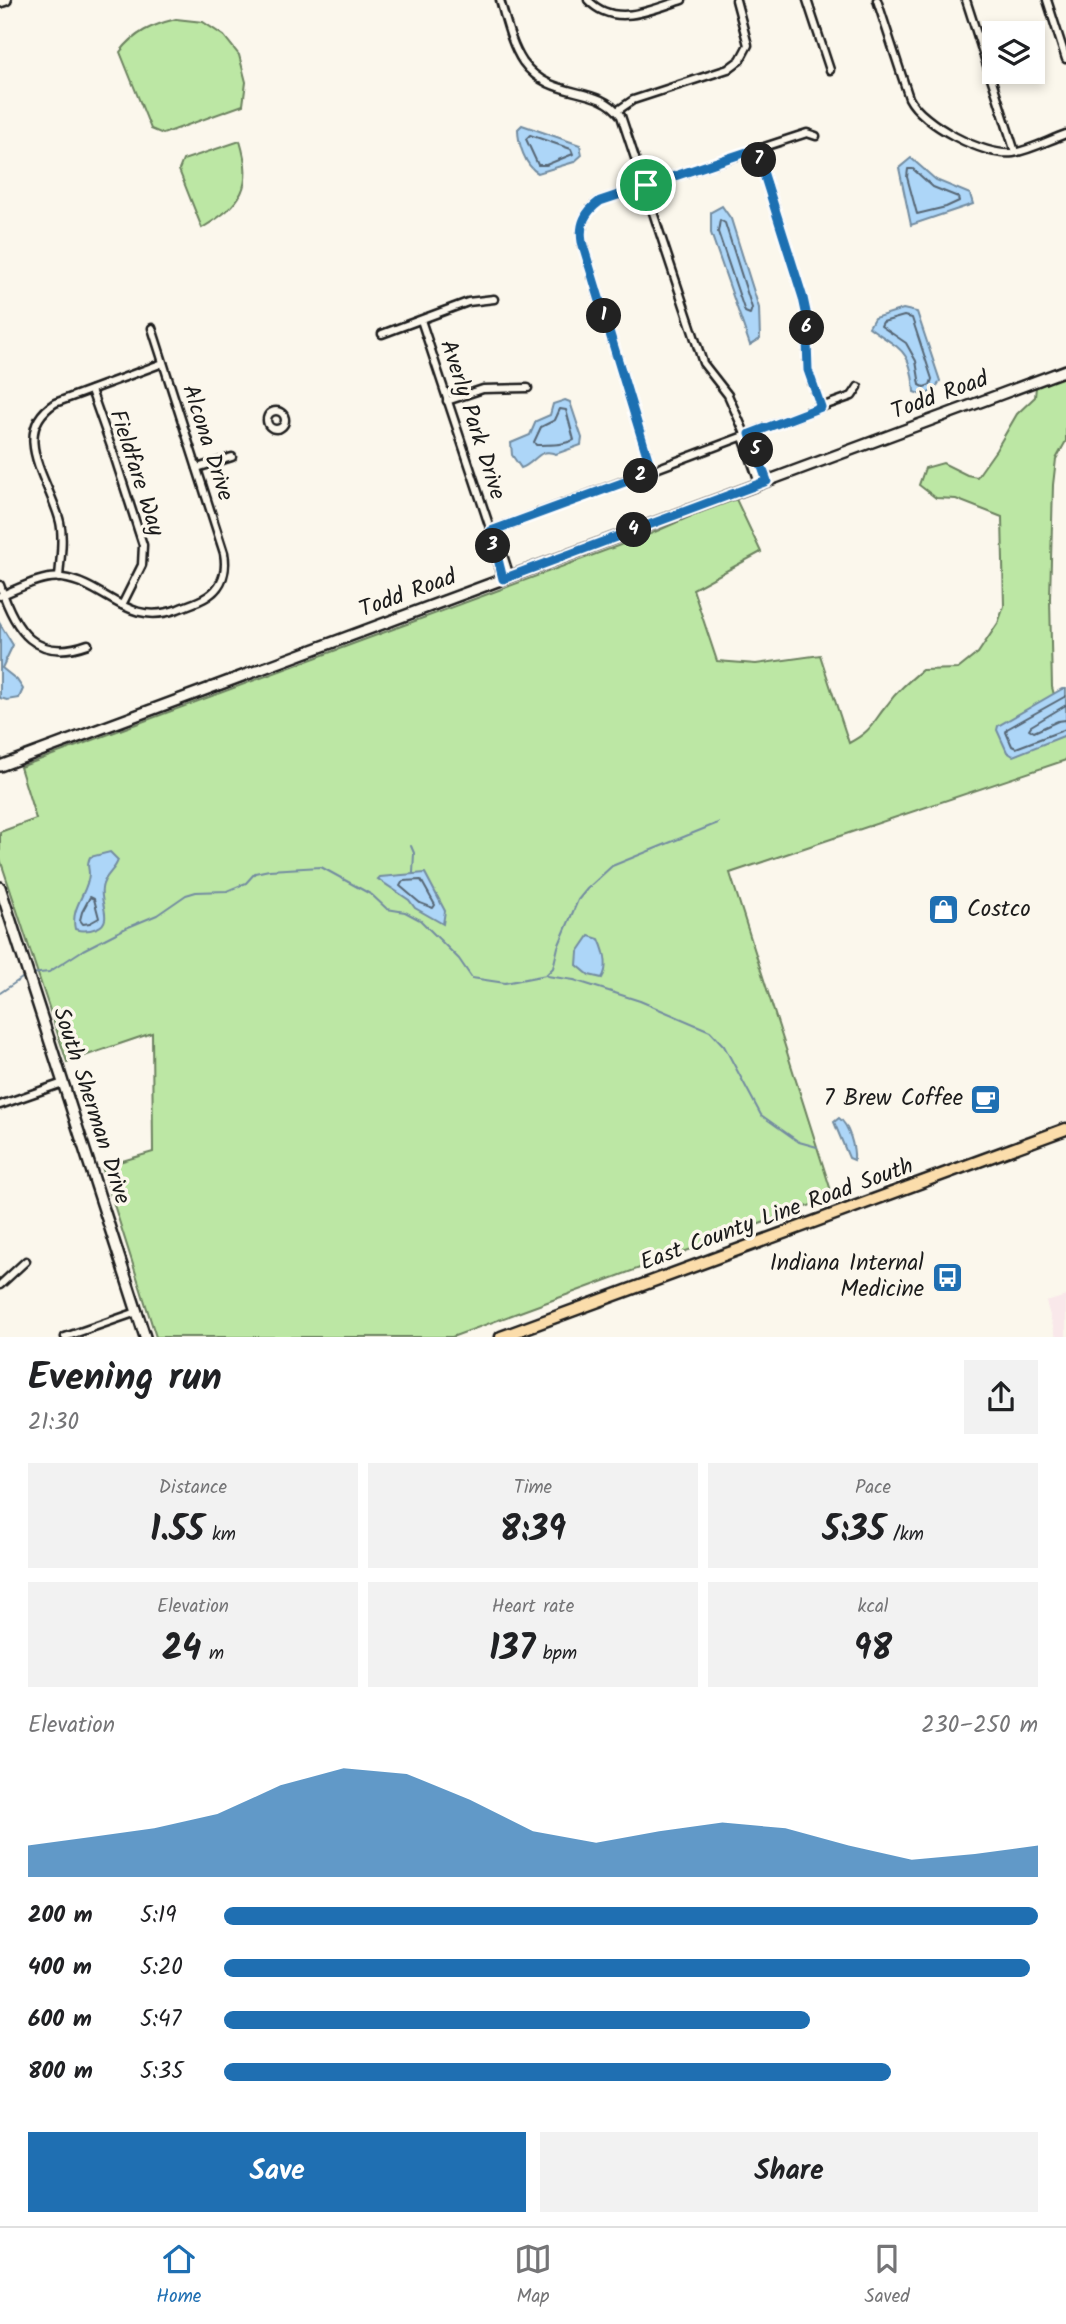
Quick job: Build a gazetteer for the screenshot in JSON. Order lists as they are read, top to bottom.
{
  "streets": {
    "main road": ["East County Line Road South"],
    "street": [
      "Todd Road",
      "Averly Park Drive",
      "Alcona Drive",
      "Fieldfare Way",
      "South Sherman Drive"
    ]
  },
  "crossings": [
    ["Todd Road", "Averly Park Drive"],
    ["Alcona Drive", "Fieldfare Way"]
  ],
  "places": {
    "shop": ["Costco"],
    "cafe": ["7 Brew Coffee"],
    "bus stop": ["Indiana Internal Medicine"]
  },
  "page": {
    "pins": [
      "7",
      "1",
      "6",
      "5",
      "2",
      "4",
      "3"
    ],
    "heading": ["Evening run", "21:30"],
    "stats": [
      ["Distance", "1.55 km"],
      ["Time", "8:39"],
      ["Pace", "5:35 /km"],
      ["Elevation", "24 m"],
      ["Heart rate", "137 bpm"],
      ["kcal", "98"]
    ],
    "chart": ["Elevation", "230–250 m"],
    "list": [
      {
        "name": "200 m",
        "note": "5:19"
      },
      {
        "name": "400 m",
        "note": "5:20"
      },
      {
        "name": "600 m",
        "note": "5:47"
      },
      {
        "name": "800 m",
        "note": "5:35"
      }
    ],
    "buttons": ["Save", "Share"],
    "tabs": ["Home", "Map", "Saved"]
  }
}
